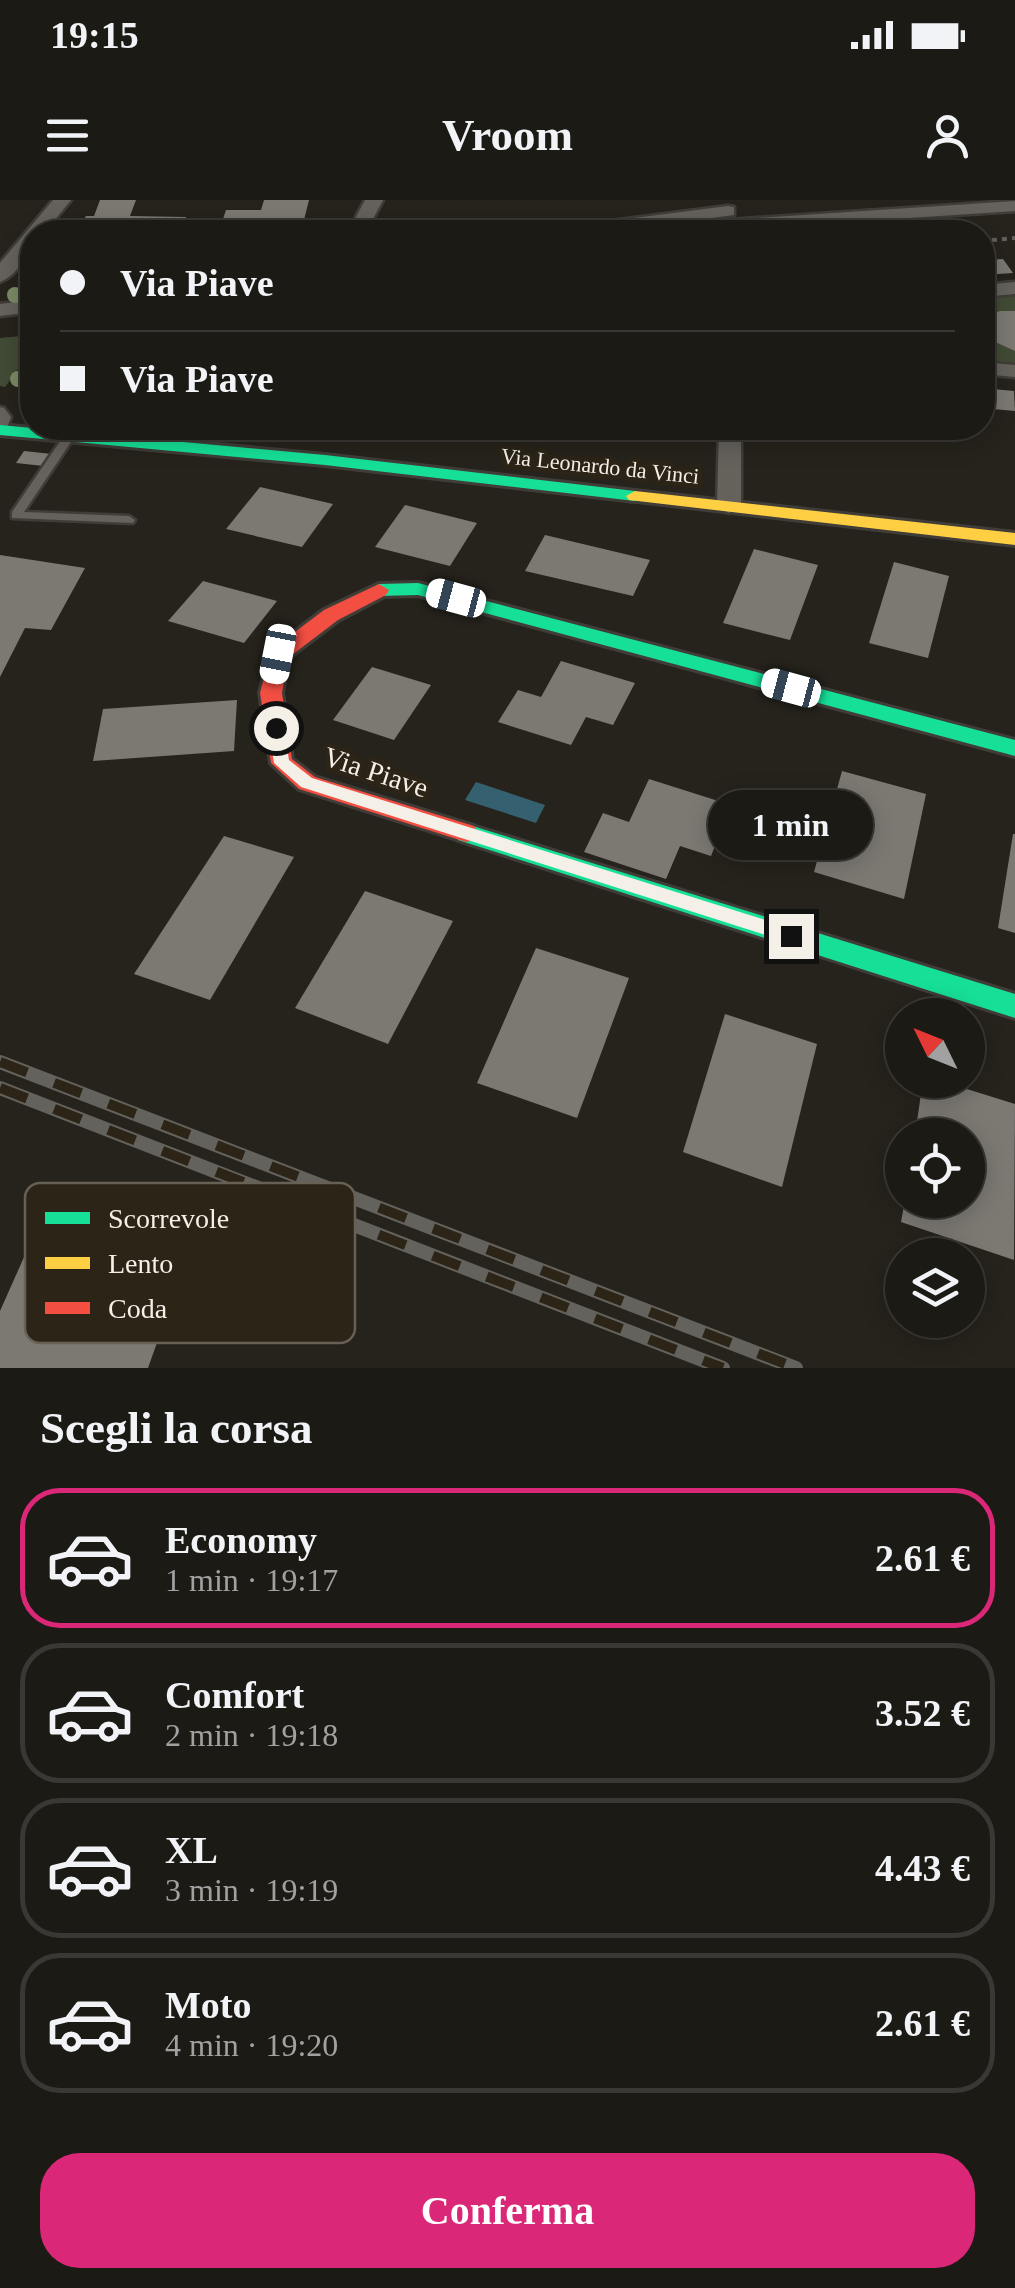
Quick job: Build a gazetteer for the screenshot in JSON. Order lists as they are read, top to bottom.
{
  "streets": {
    "street": ["Via Leonardo da Vinci", "Via Piave"]
  },
  "legend": ["Scorrevole", "Lento", "Coda"],
  "north": "top left",
  "page": {
    "status": "19:15",
    "header": "Vroom",
    "banner": ["Via Piave", "Via Piave"],
    "bubble": "1 min",
    "heading": "Scegli la corsa",
    "list": [
      {
        "name": "Economy",
        "note": "1 min · 19:17",
        "value": "2.61 €"
      },
      {
        "name": "Comfort",
        "note": "2 min · 19:18",
        "value": "3.52 €"
      },
      {
        "name": "XL",
        "note": "3 min · 19:19",
        "value": "4.43 €"
      },
      {
        "name": "Moto",
        "note": "4 min · 19:20",
        "value": "2.61 €"
      }
    ],
    "buttons": "Conferma"
  }
}
